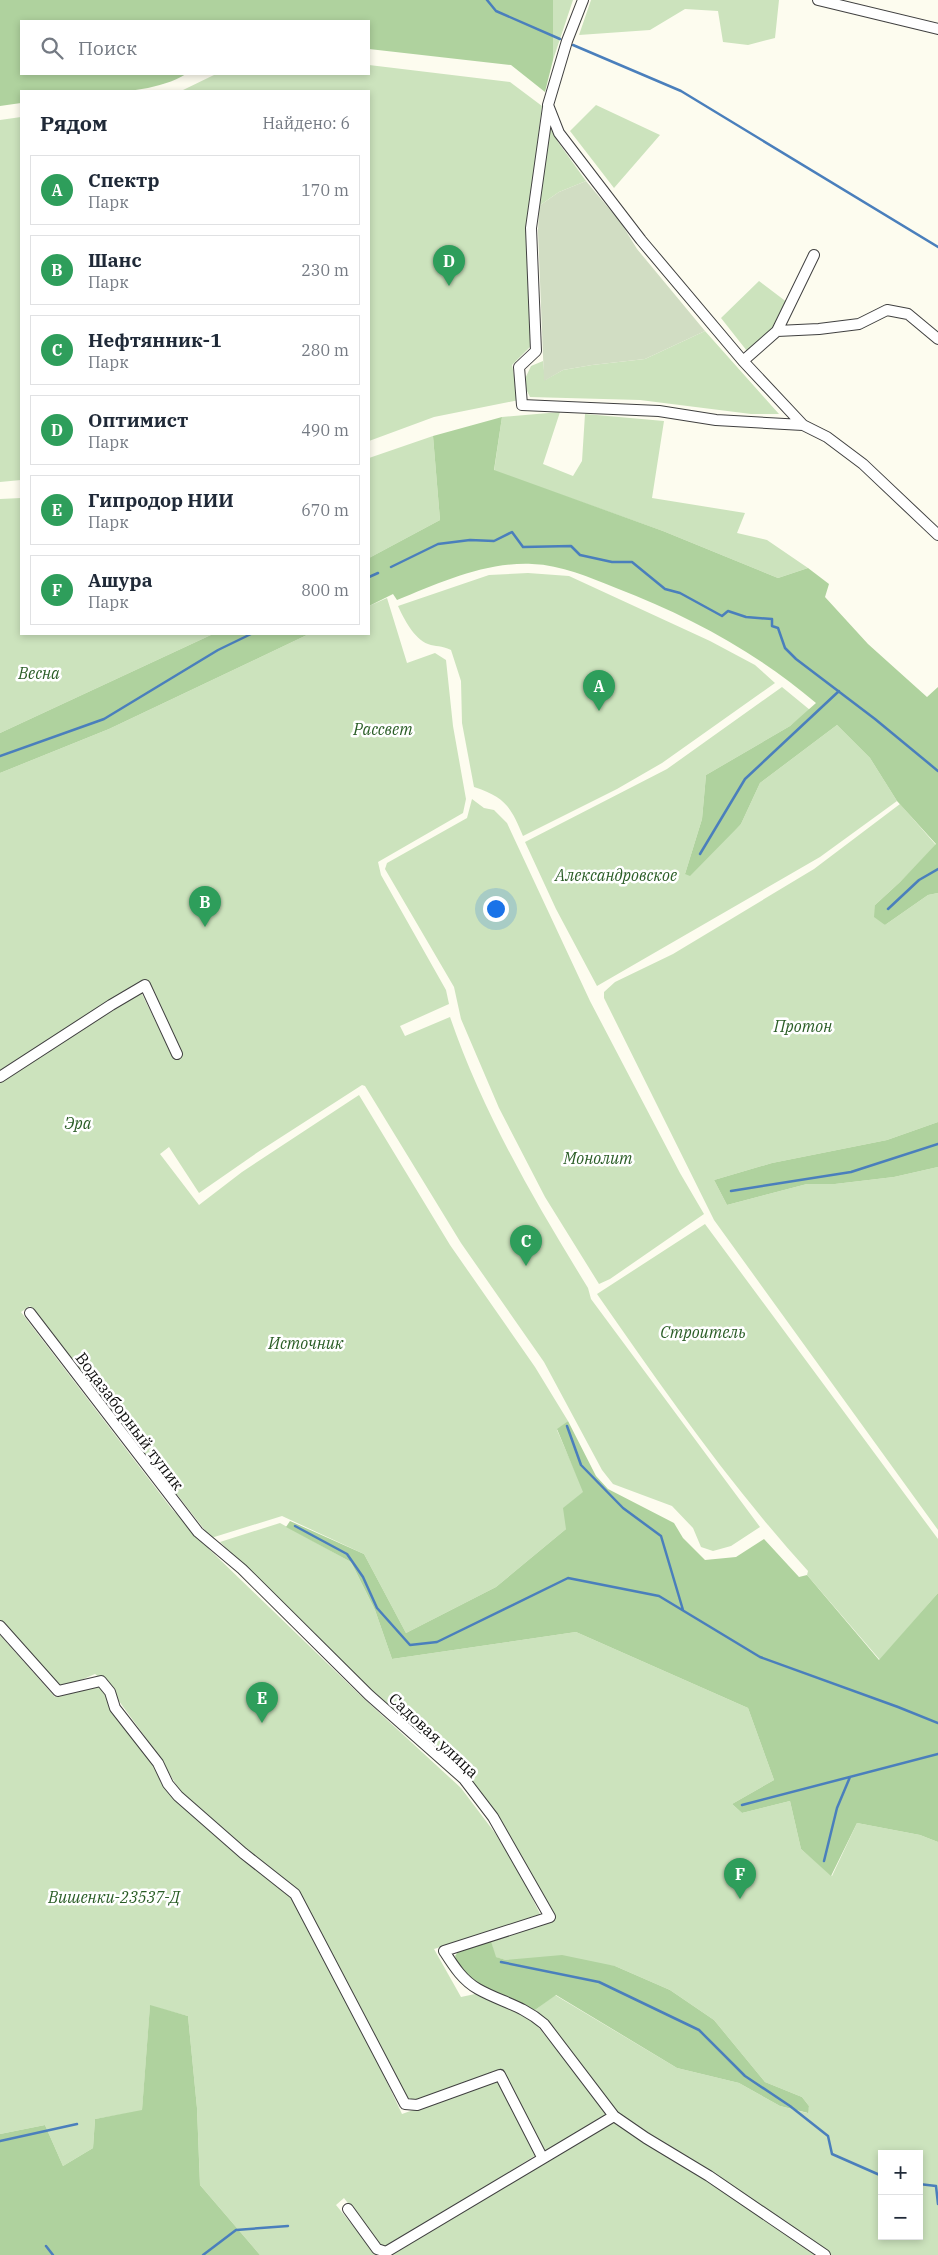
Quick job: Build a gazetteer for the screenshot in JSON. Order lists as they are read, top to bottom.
{
  "streets": {
    "street": ["Водазаборный тупик", "Садовая улица"]
  },
  "crossings": [
    ["Водазаборный тупик", "Садовая улица"]
  ],
  "parks": [
    "Весна",
    "Рассвет",
    "Александровское",
    "Протон",
    "Эра",
    "Монолит",
    "Строитель",
    "Источник",
    "Вишенки-23537-Д"
  ],
  "page": {
    "search": "Поиск",
    "heading": ["Рядом", "Найдено: 6"],
    "list": [
      {
        "mark": "A",
        "name": "Спектр",
        "note": "Парк",
        "value": "170 m"
      },
      {
        "mark": "B",
        "name": "Шанс",
        "note": "Парк",
        "value": "230 m"
      },
      {
        "mark": "C",
        "name": "Нефтянник-1",
        "note": "Парк",
        "value": "280 m"
      },
      {
        "mark": "D",
        "name": "Оптимист",
        "note": "Парк",
        "value": "490 m"
      },
      {
        "mark": "E",
        "name": "Гипродор НИИ",
        "note": "Парк",
        "value": "670 m"
      },
      {
        "mark": "F",
        "name": "Ашура",
        "note": "Парк",
        "value": "800 m"
      }
    ],
    "pins": [
      "D",
      "A",
      "B",
      "C",
      "E",
      "F"
    ],
    "map_buttons": ["+", "−"]
  }
}
